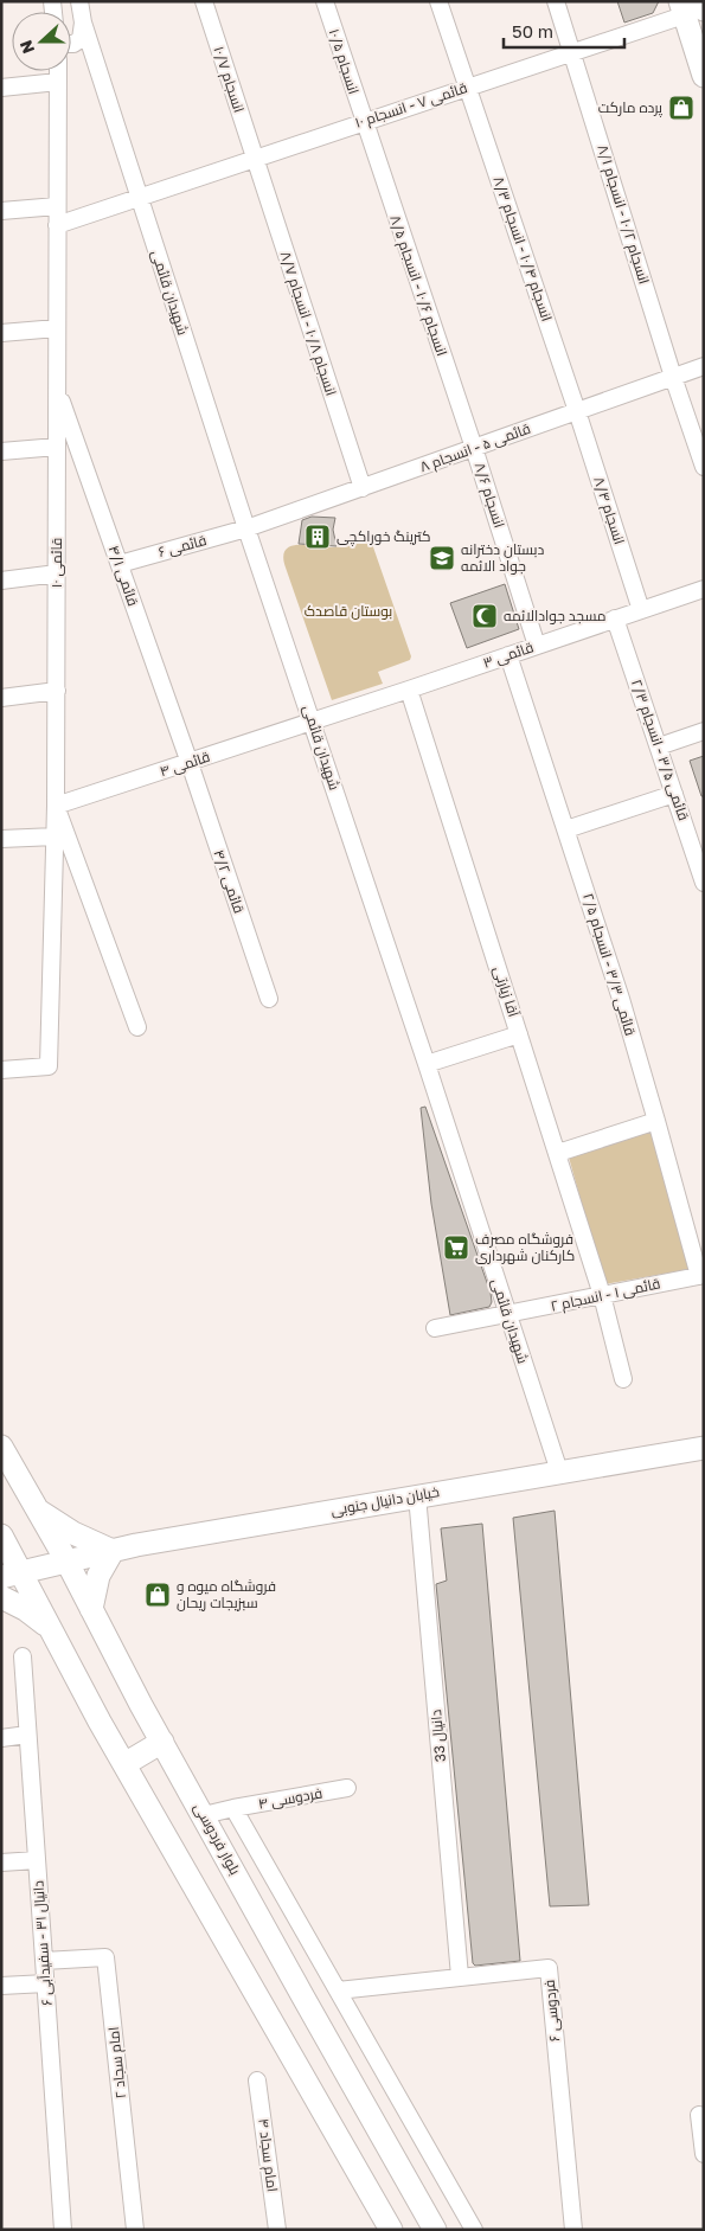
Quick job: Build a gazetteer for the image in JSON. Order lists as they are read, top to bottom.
{
  "streets": {
    "main road": ["خیابان دانیال جنوبی", "بلوار فردوسی"],
    "street": [
      "انسجام ۱۰/۵",
      "انسجام ۱۰/۷",
      "قائمی ۷ - انسجام ۱۰",
      "انسجام ۱۰/۲ - انسجام ۸/۱",
      "انسجام ۱۰/۴ - انسجام ۸/۳",
      "انسجام ۱۰/۶ - انسجام ۸/۵",
      "شهیدان قائمی",
      "انسجام ۱۰/۸ - انسجام ۸/۷",
      "قائمی ۵ - انسجام ۸",
      "انسجام ۸/۶",
      "انسجام ۸/۴",
      "قائمی ۶",
      "قائمی ۱۰",
      "قائمی ۴/۱",
      "قائمی ۳",
      "قائمی ۳/۵ - انسجام ۲/۳",
      "قائمی ۴",
      "قائمی ۴/۲",
      "قائمی ۳/۳ - انسجام ۲/۵",
      "آقا زیارتی",
      "قائمی ۱ - انسجام ۲",
      "دانیال 33",
      "فردوسی ۴",
      "دانیال ۳۱ - سفیدآبی ۶",
      "فردوسی ۶",
      "امام سجاد ۲",
      "امام سجاد ۴"
    ]
  },
  "crossings": [
    ["انسجام ۱۰/۵", "قائمی ۷ - انسجام ۱۰"],
    ["انسجام ۱۰/۵", "انسجام ۱۰/۶ - انسجام ۸/۵"],
    ["انسجام ۱۰/۷", "قائمی ۷ - انسجام ۱۰"],
    ["انسجام ۱۰/۷", "انسجام ۱۰/۸ - انسجام ۸/۷"],
    ["قائمی ۷ - انسجام ۱۰", "انسجام ۱۰/۲ - انسجام ۸/۱"],
    ["قائمی ۷ - انسجام ۱۰", "انسجام ۱۰/۴ - انسجام ۸/۳"],
    ["قائمی ۷ - انسجام ۱۰", "انسجام ۱۰/۶ - انسجام ۸/۵"],
    ["قائمی ۷ - انسجام ۱۰", "شهیدان قائمی"],
    ["قائمی ۷ - انسجام ۱۰", "انسجام ۱۰/۸ - انسجام ۸/۷"],
    ["قائمی ۷ - انسجام ۱۰", "قائمی ۱۰"],
    ["انسجام ۱۰/۲ - انسجام ۸/۱", "قائمی ۵ - انسجام ۸"],
    ["انسجام ۱۰/۴ - انسجام ۸/۳", "قائمی ۵ - انسجام ۸"],
    ["انسجام ۱۰/۴ - انسجام ۸/۳", "انسجام ۸/۴"],
    ["انسجام ۱۰/۶ - انسجام ۸/۵", "قائمی ۵ - انسجام ۸"],
    ["انسجام ۱۰/۶ - انسجام ۸/۵", "انسجام ۸/۶"],
    ["شهیدان قائمی", "قائمی ۵ - انسجام ۸"],
    ["شهیدان قائمی", "قائمی ۶"],
    ["شهیدان قائمی", "قائمی ۳"],
    ["شهیدان قائمی", "قائمی ۴"],
    ["شهیدان قائمی", "قائمی ۱ - انسجام ۲"],
    ["شهیدان قائمی", "خیابان دانیال جنوبی"],
    ["انسجام ۱۰/۸ - انسجام ۸/۷", "قائمی ۵ - انسجام ۸"],
    ["قائمی ۵ - انسجام ۸", "انسجام ۸/۶"],
    ["قائمی ۵ - انسجام ۸", "انسجام ۸/۴"],
    ["قائمی ۵ - انسجام ۸", "قائمی ۶"],
    ["انسجام ۸/۶", "قائمی ۳"],
    ["انسجام ۸/۴", "قائمی ۳"],
    ["قائمی ۶", "قائمی ۴/۱"],
    ["قائمی ۱۰", "قائمی ۴/۱"],
    ["قائمی ۱۰", "قائمی ۴"],
    ["قائمی ۴/۱", "قائمی ۴"],
    ["قائمی ۴/۱", "قائمی ۴/۲"],
    ["قائمی ۳", "قائمی ۳/۵ - انسجام ۲/۳"],
    ["قائمی ۳", "قائمی ۴"],
    ["قائمی ۳", "قائمی ۳/۳ - انسجام ۲/۵"],
    ["قائمی ۳", "آقا زیارتی"],
    ["قائمی ۴", "قائمی ۴/۲"],
    ["قائمی ۳/۳ - انسجام ۲/۵", "قائمی ۱ - انسجام ۲"],
    ["آقا زیارتی", "قائمی ۱ - انسجام ۲"],
    ["خیابان دانیال جنوبی", "دانیال 33"],
    ["خیابان دانیال جنوبی", "بلوار فردوسی"],
    ["دانیال 33", "فردوسی ۶"],
    ["فردوسی ۴", "بلوار فردوسی"],
    ["دانیال ۳۱ - سفیدآبی ۶", "امام سجاد ۲"]
  ],
  "parks": ["بوستان قاصدک"],
  "places": {
    "shop": ["پرده مارکت", "فروشگاه میوه و سبزیجات ریحان"],
    "building": ["کترینگ خوراکچی"],
    "school or university": ["دبستان دخترانه جواد الائمه"],
    "mosque": ["مسجد جوادالائمه"],
    "supermarket": ["فروشگاه مصرف کارکنان شهرداری"]
  },
  "scale_bar": "50 m",
  "north": "left"
}
